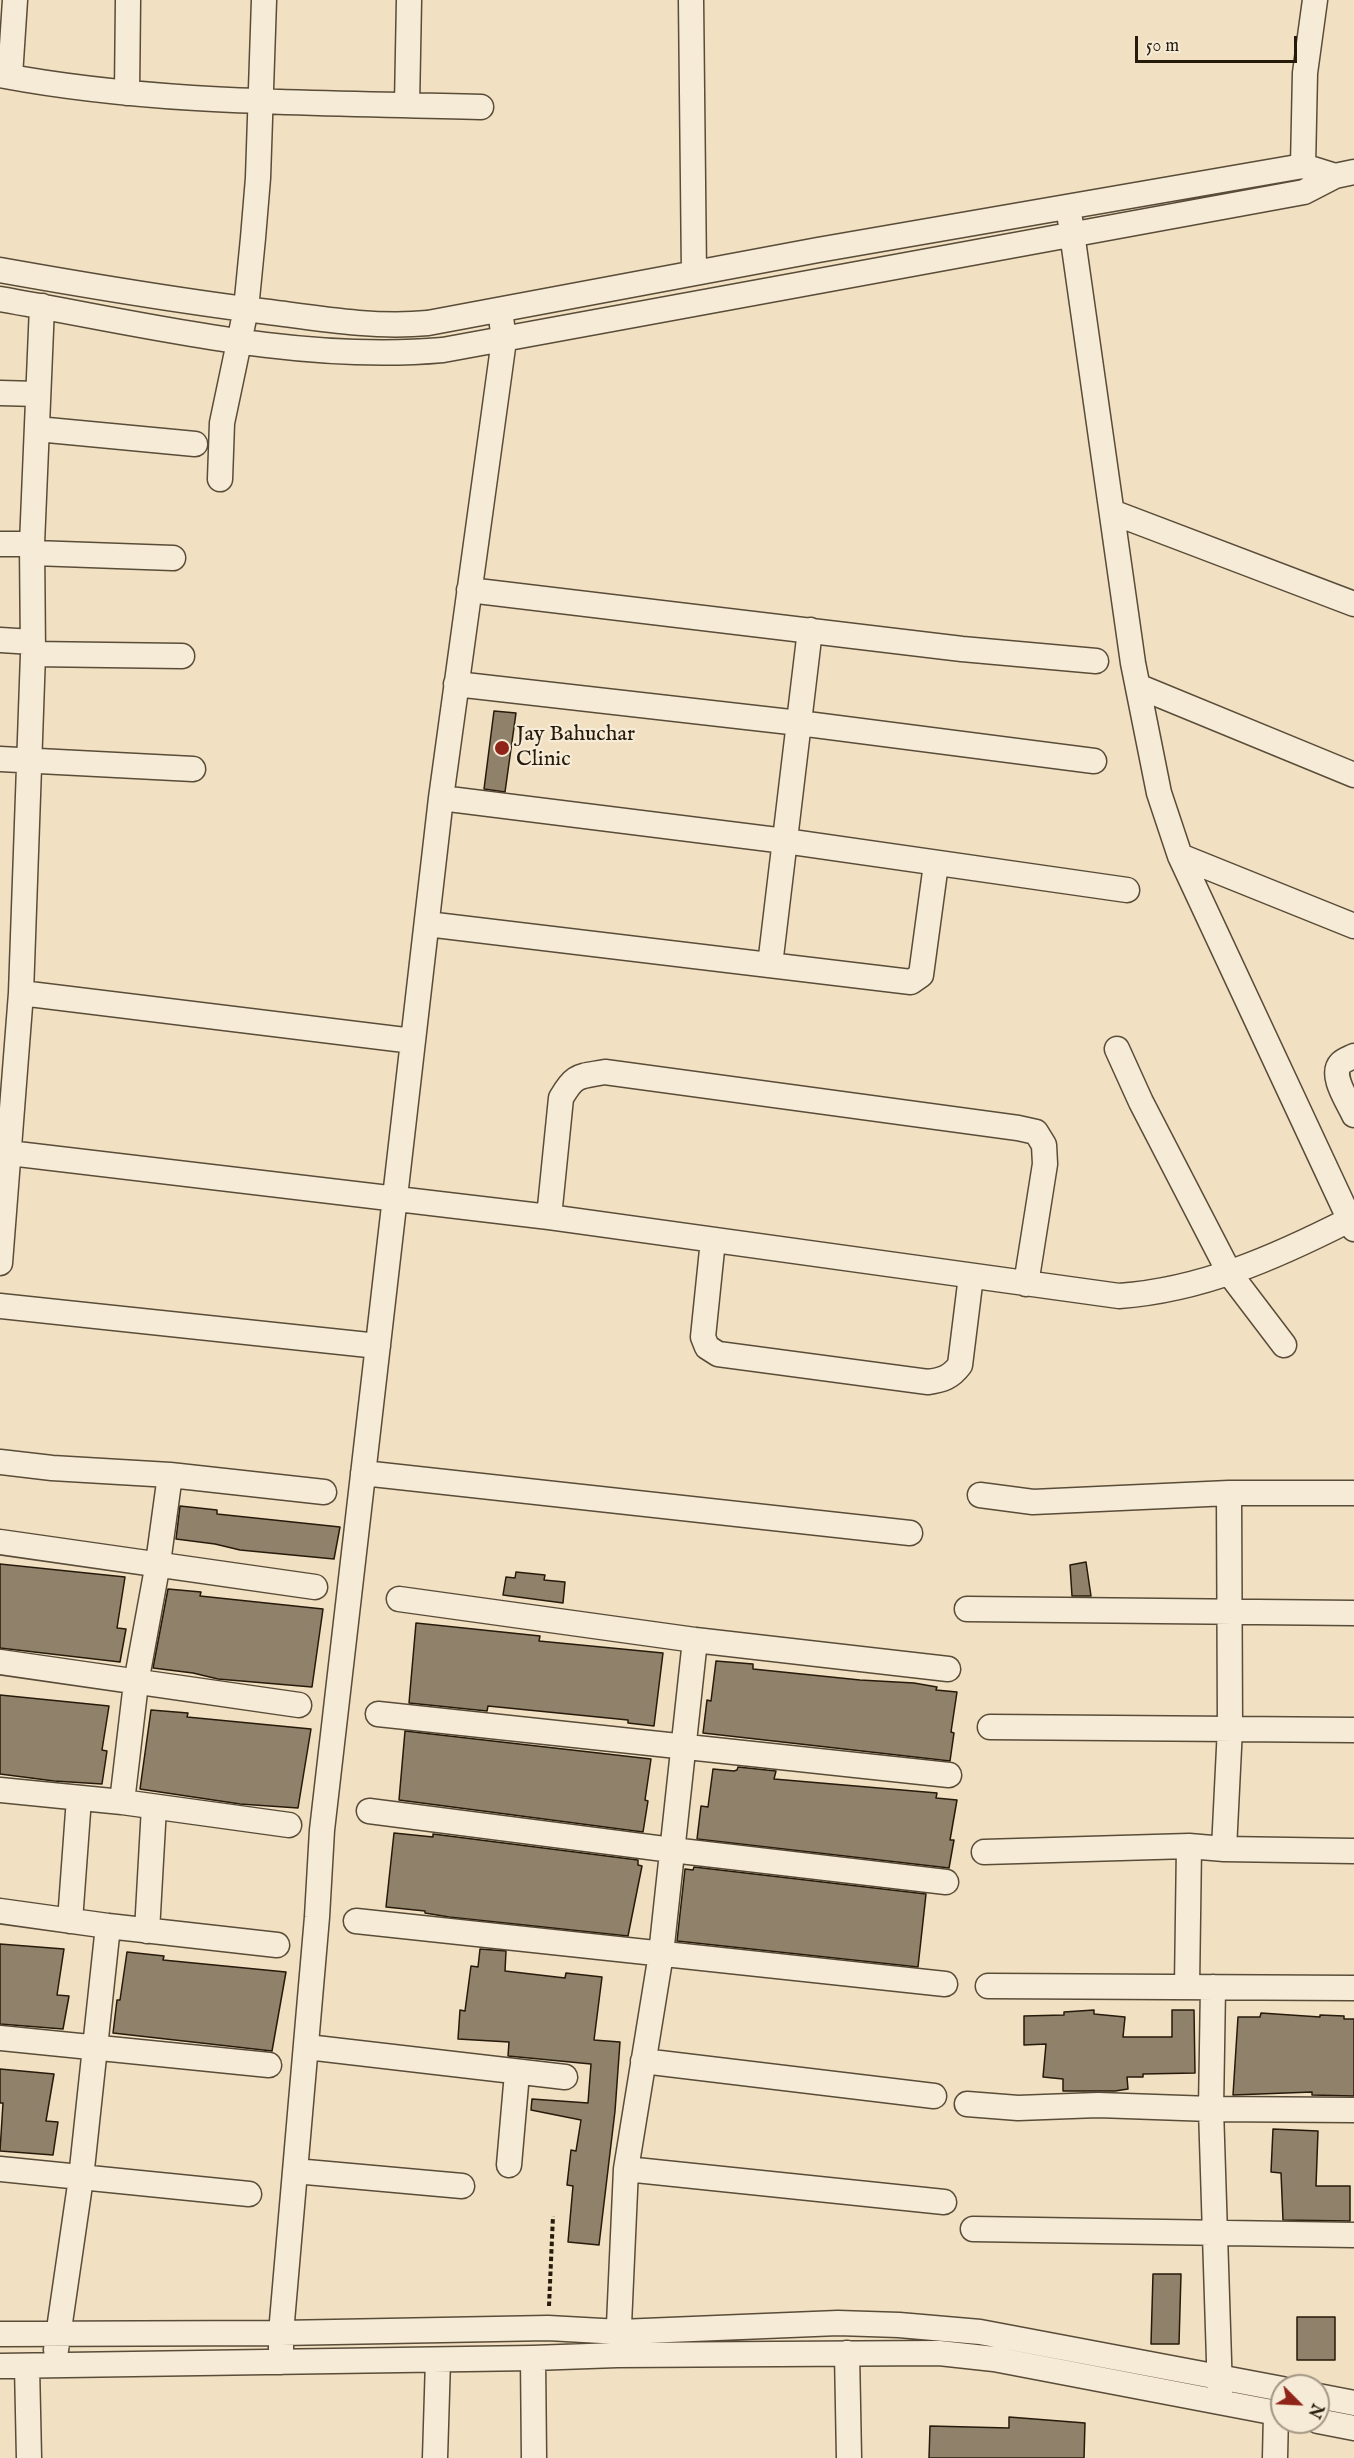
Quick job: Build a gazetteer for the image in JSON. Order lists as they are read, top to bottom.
{
  "places": ["Jay Bahuchar Clinic"],
  "scale_bar": "50 m",
  "north": "bottom right"
}
